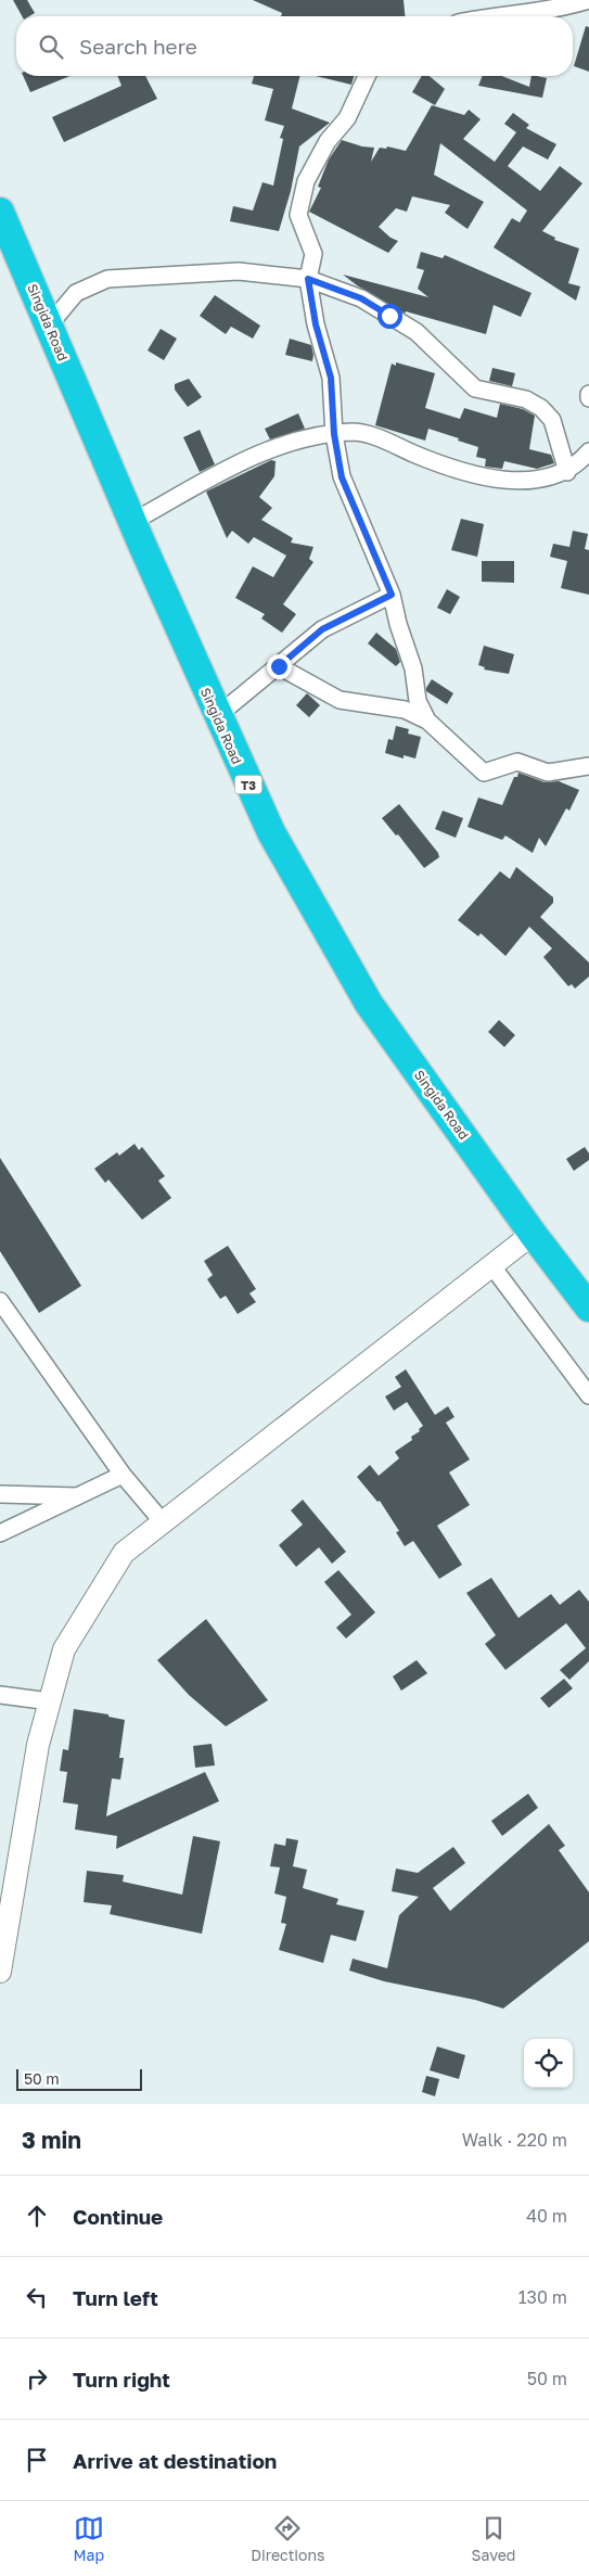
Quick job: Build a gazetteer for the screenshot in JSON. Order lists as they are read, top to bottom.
{
  "streets": {
    "highway": ["Singida Road", "T3"]
  },
  "scale_bar": "50 m",
  "page": {
    "search": "Search here",
    "scale": "50 m",
    "heading": ["3 min", "Walk · 220 m"],
    "list": [
      ["Continue", "40 m"],
      ["Turn left", "130 m"],
      ["Turn right", "50 m"],
      "Arrive at destination"
    ],
    "nav": ["Map", "Directions", "Saved"]
  }
}
